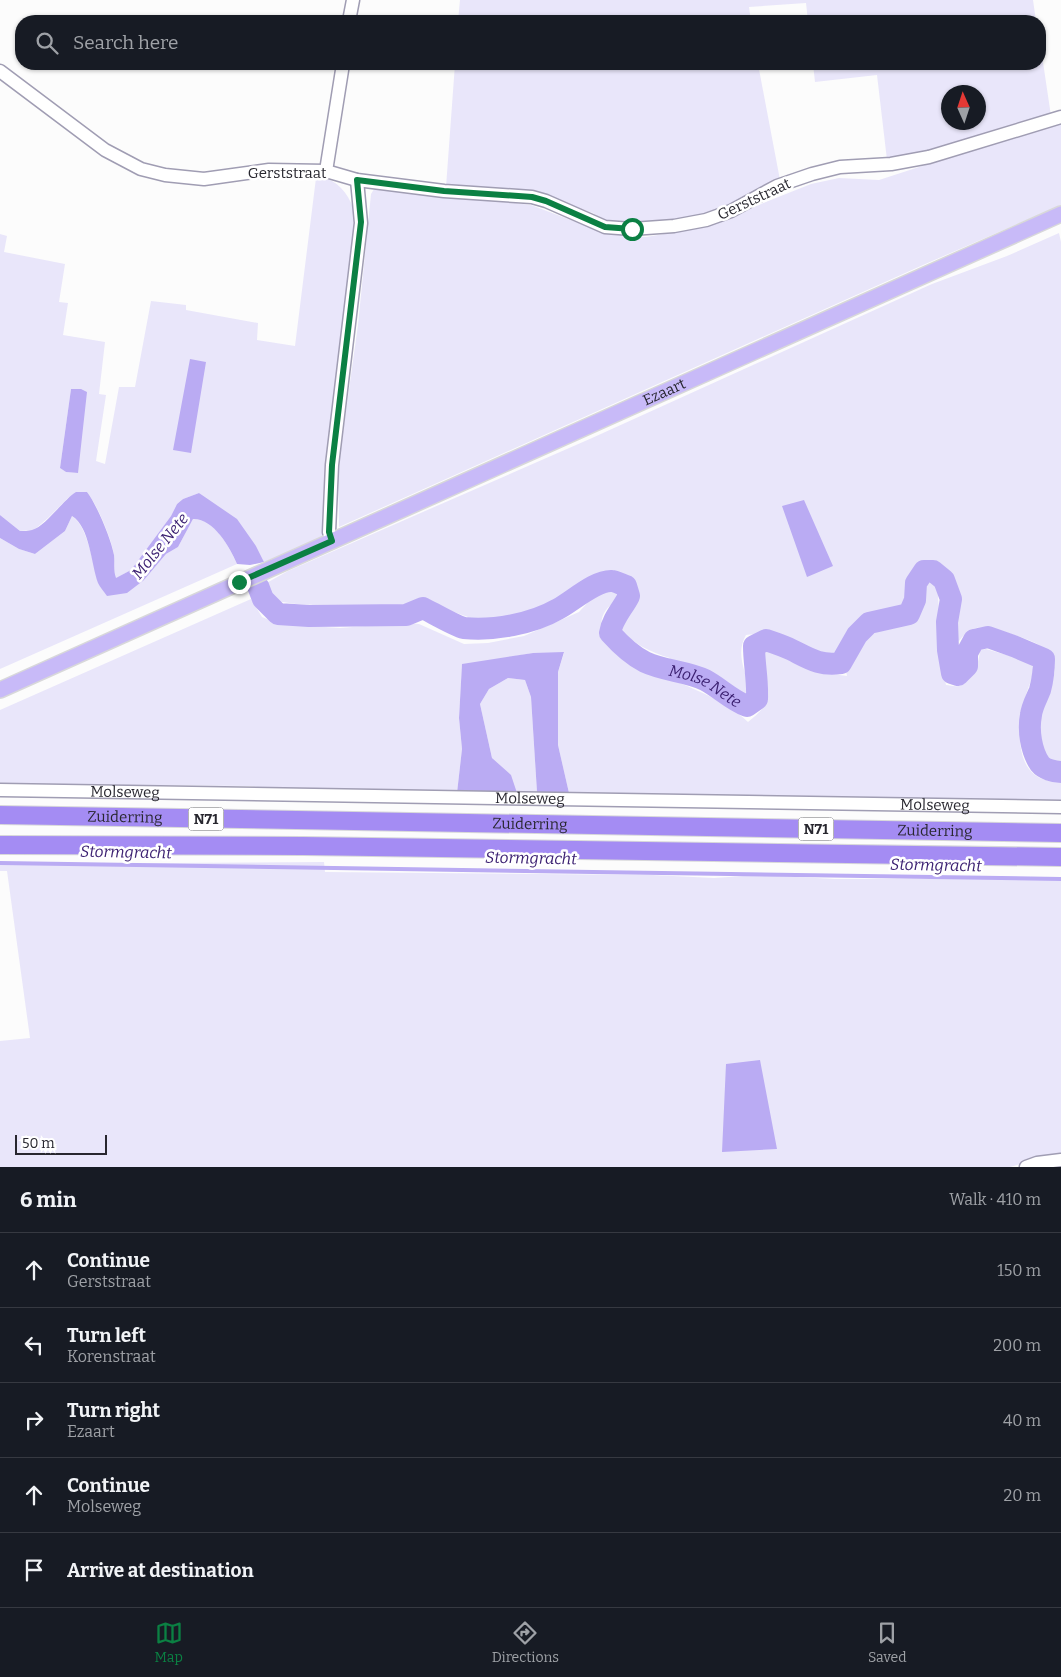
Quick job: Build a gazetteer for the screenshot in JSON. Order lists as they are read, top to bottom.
{
  "streets": {
    "highway": ["Zuiderring", "N71"],
    "main road": ["Ezaart"],
    "street": ["Gerststraat", "Molseweg"]
  },
  "water": ["Molse Nete", "Stormgracht"],
  "scale_bar": "50 m",
  "north": "top",
  "page": {
    "search": "Search here",
    "scale": "50 m",
    "heading": ["6 min", "Walk · 410 m"],
    "list": [
      ["Continue", "Gerststraat", "150 m"],
      ["Turn left", "Korenstraat", "200 m"],
      ["Turn right", "Ezaart", "40 m"],
      ["Continue", "Molseweg", "20 m"],
      "Arrive at destination"
    ],
    "nav": ["Map", "Directions", "Saved"]
  }
}
